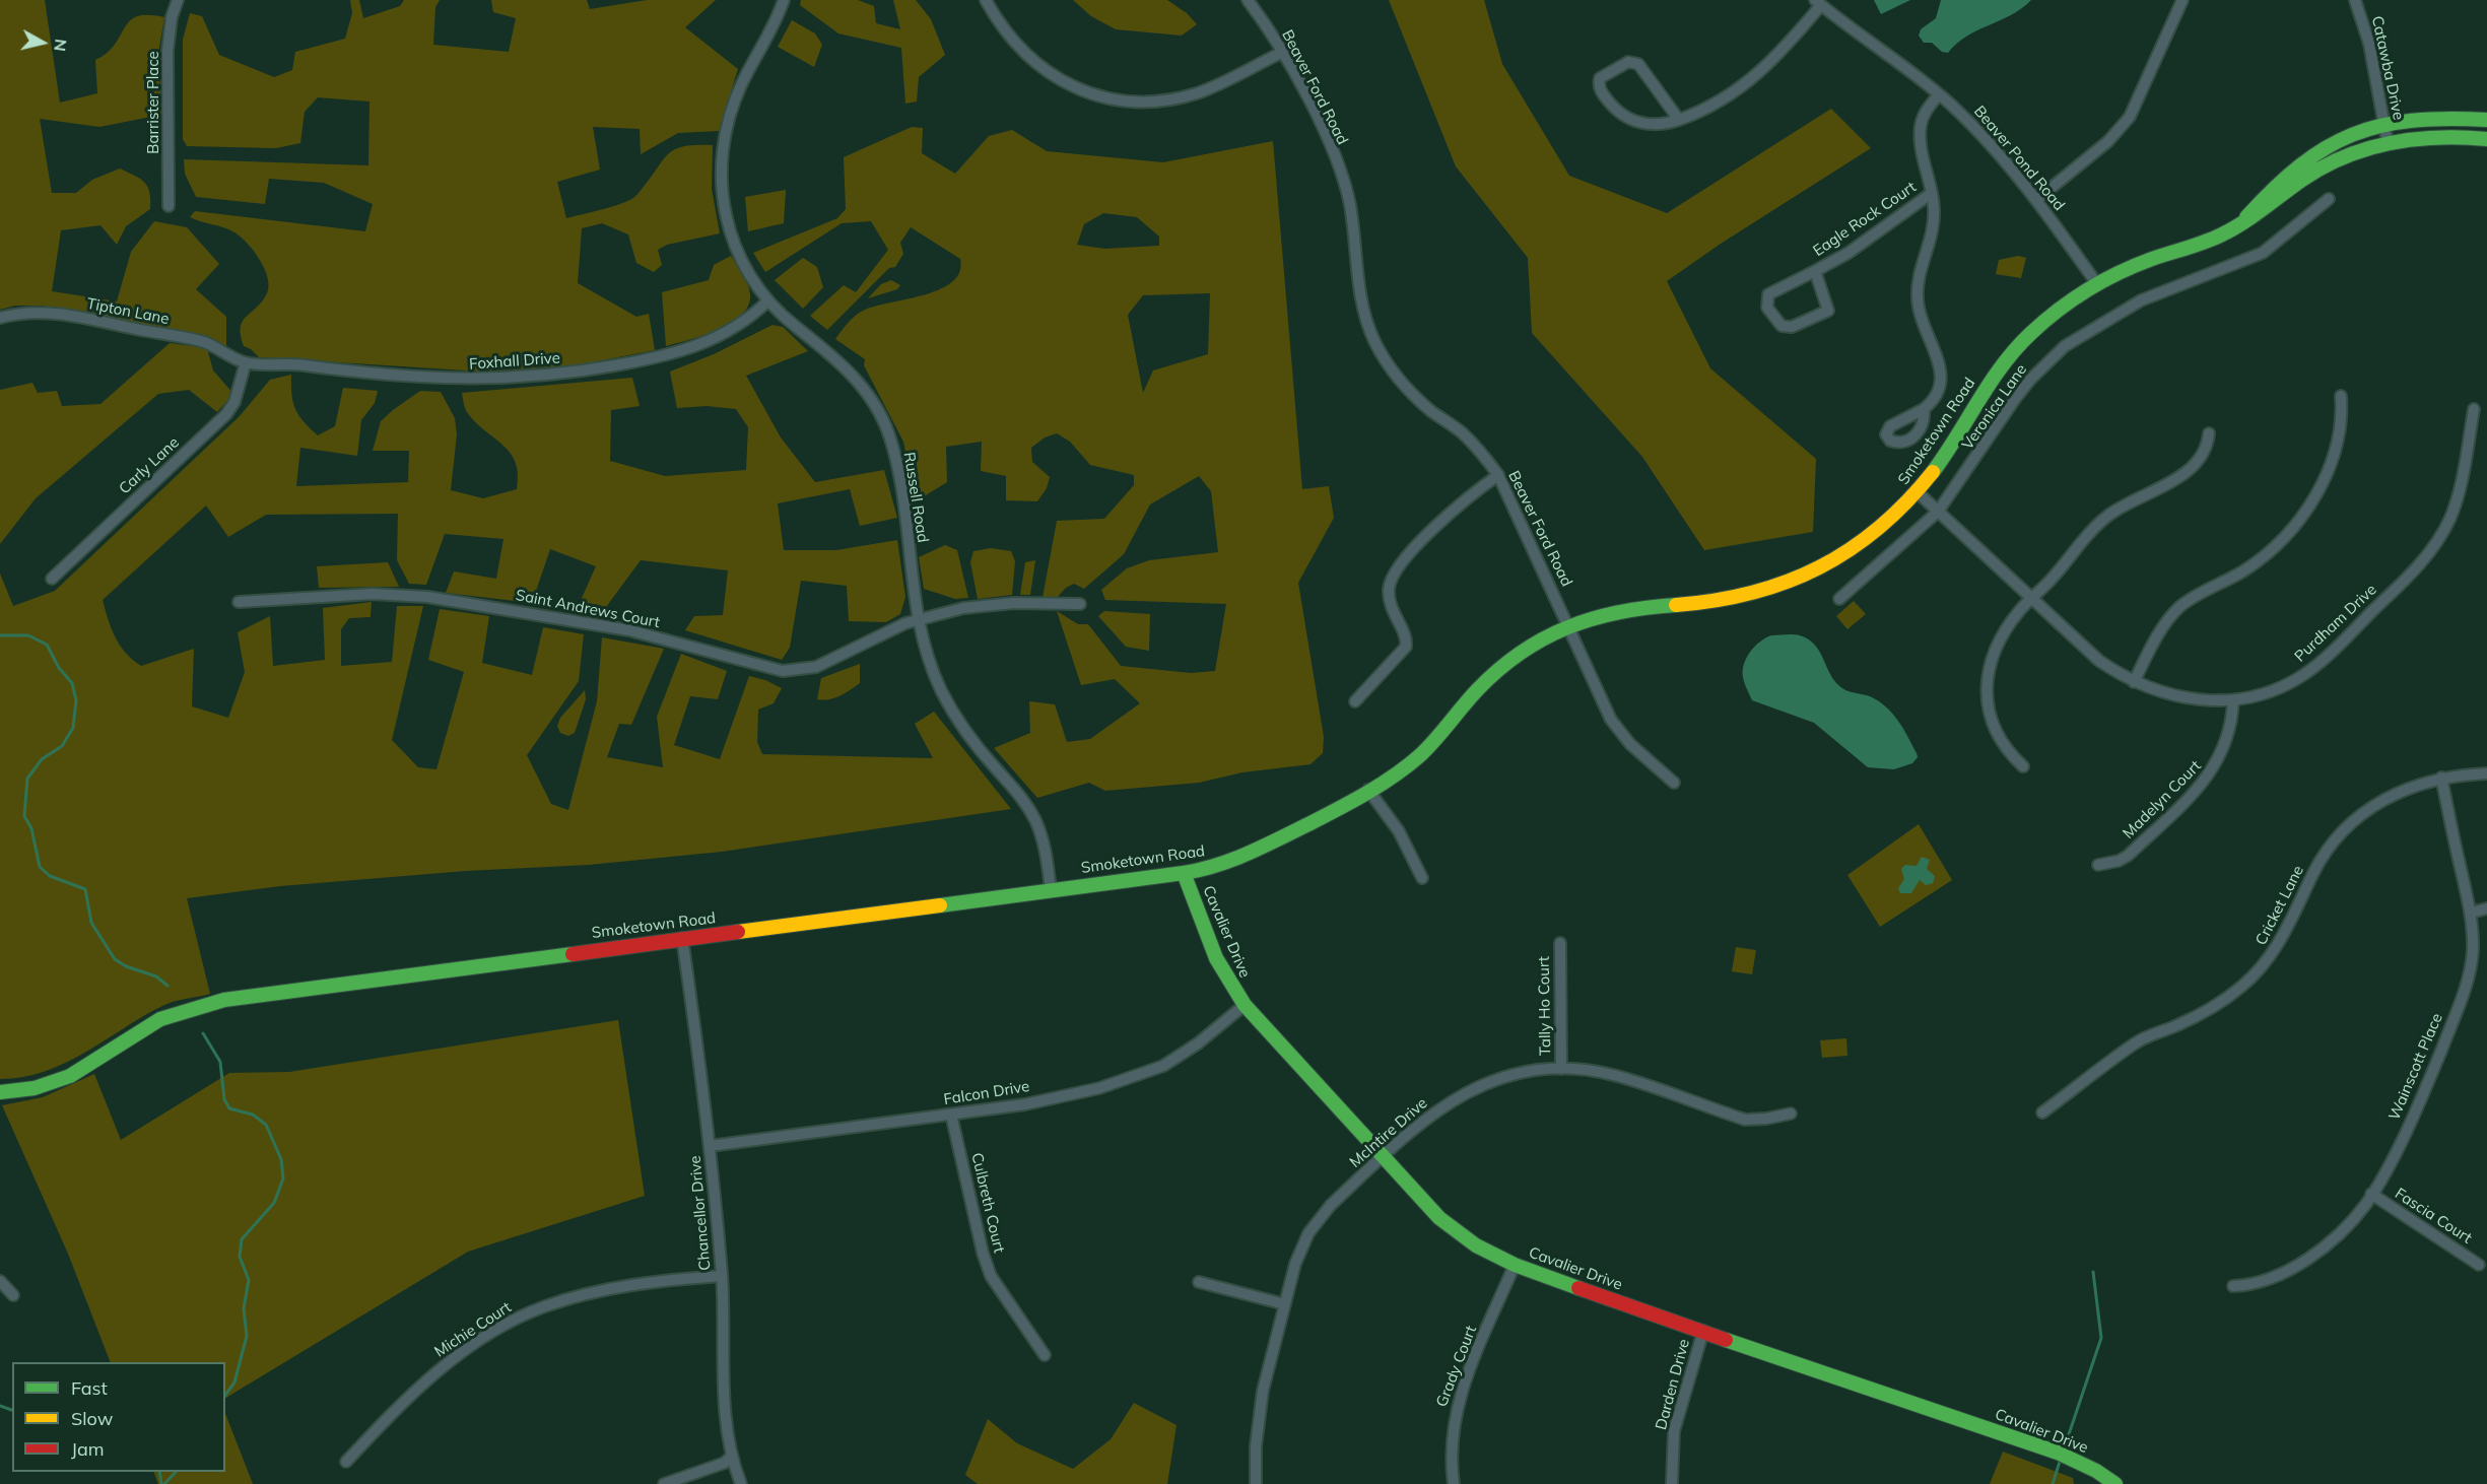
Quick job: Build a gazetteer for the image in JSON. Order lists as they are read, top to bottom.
{
  "streets": {
    "main road": ["Smoketown Road", "Cavalier Drive"],
    "street": [
      "Catawba Drive",
      "Beaver Ford Road",
      "Barrister Place",
      "Beaver Pond Road",
      "Eagle Rock Court",
      "Tipton Lane",
      "Foxhall Drive",
      "Veronica Lane",
      "Carly Lane",
      "Russell Road",
      "Saint Andrews Court",
      "Purdham Drive",
      "Madelyn Court",
      "Cricket Lane",
      "Tally Ho Court",
      "Wainscott Place",
      "Falcon Drive",
      "McIntire Drive",
      "Culbreth Court",
      "Chancellor Drive",
      "Fascia Court",
      "Michie Court",
      "Grady Court",
      "Darden Drive"
    ]
  },
  "crossings": [
    ["Catawba Drive", "Smoketown Road"],
    ["Beaver Ford Road", "Smoketown Road"],
    ["Beaver Pond Road", "Smoketown Road"],
    ["Tipton Lane", "Foxhall Drive"],
    ["Tipton Lane", "Carly Lane"],
    ["Foxhall Drive", "Carly Lane"],
    ["Foxhall Drive", "Russell Road"],
    ["Veronica Lane", "Purdham Drive"],
    ["Smoketown Road", "Russell Road"],
    ["Smoketown Road", "Purdham Drive"],
    ["Smoketown Road", "Cavalier Drive"],
    ["Smoketown Road", "Chancellor Drive"],
    ["Russell Road", "Saint Andrews Court"],
    ["Purdham Drive", "Madelyn Court"],
    ["Cricket Lane", "Wainscott Place"],
    ["Cavalier Drive", "Falcon Drive"],
    ["Cavalier Drive", "McIntire Drive"],
    ["Cavalier Drive", "Grady Court"],
    ["Cavalier Drive", "Darden Drive"],
    ["Tally Ho Court", "McIntire Drive"],
    ["Wainscott Place", "Fascia Court"],
    ["Falcon Drive", "Culbreth Court"],
    ["Falcon Drive", "Chancellor Drive"],
    ["Chancellor Drive", "Michie Court"]
  ],
  "legend": ["Fast", "Slow", "Jam"],
  "north": "right"
}
